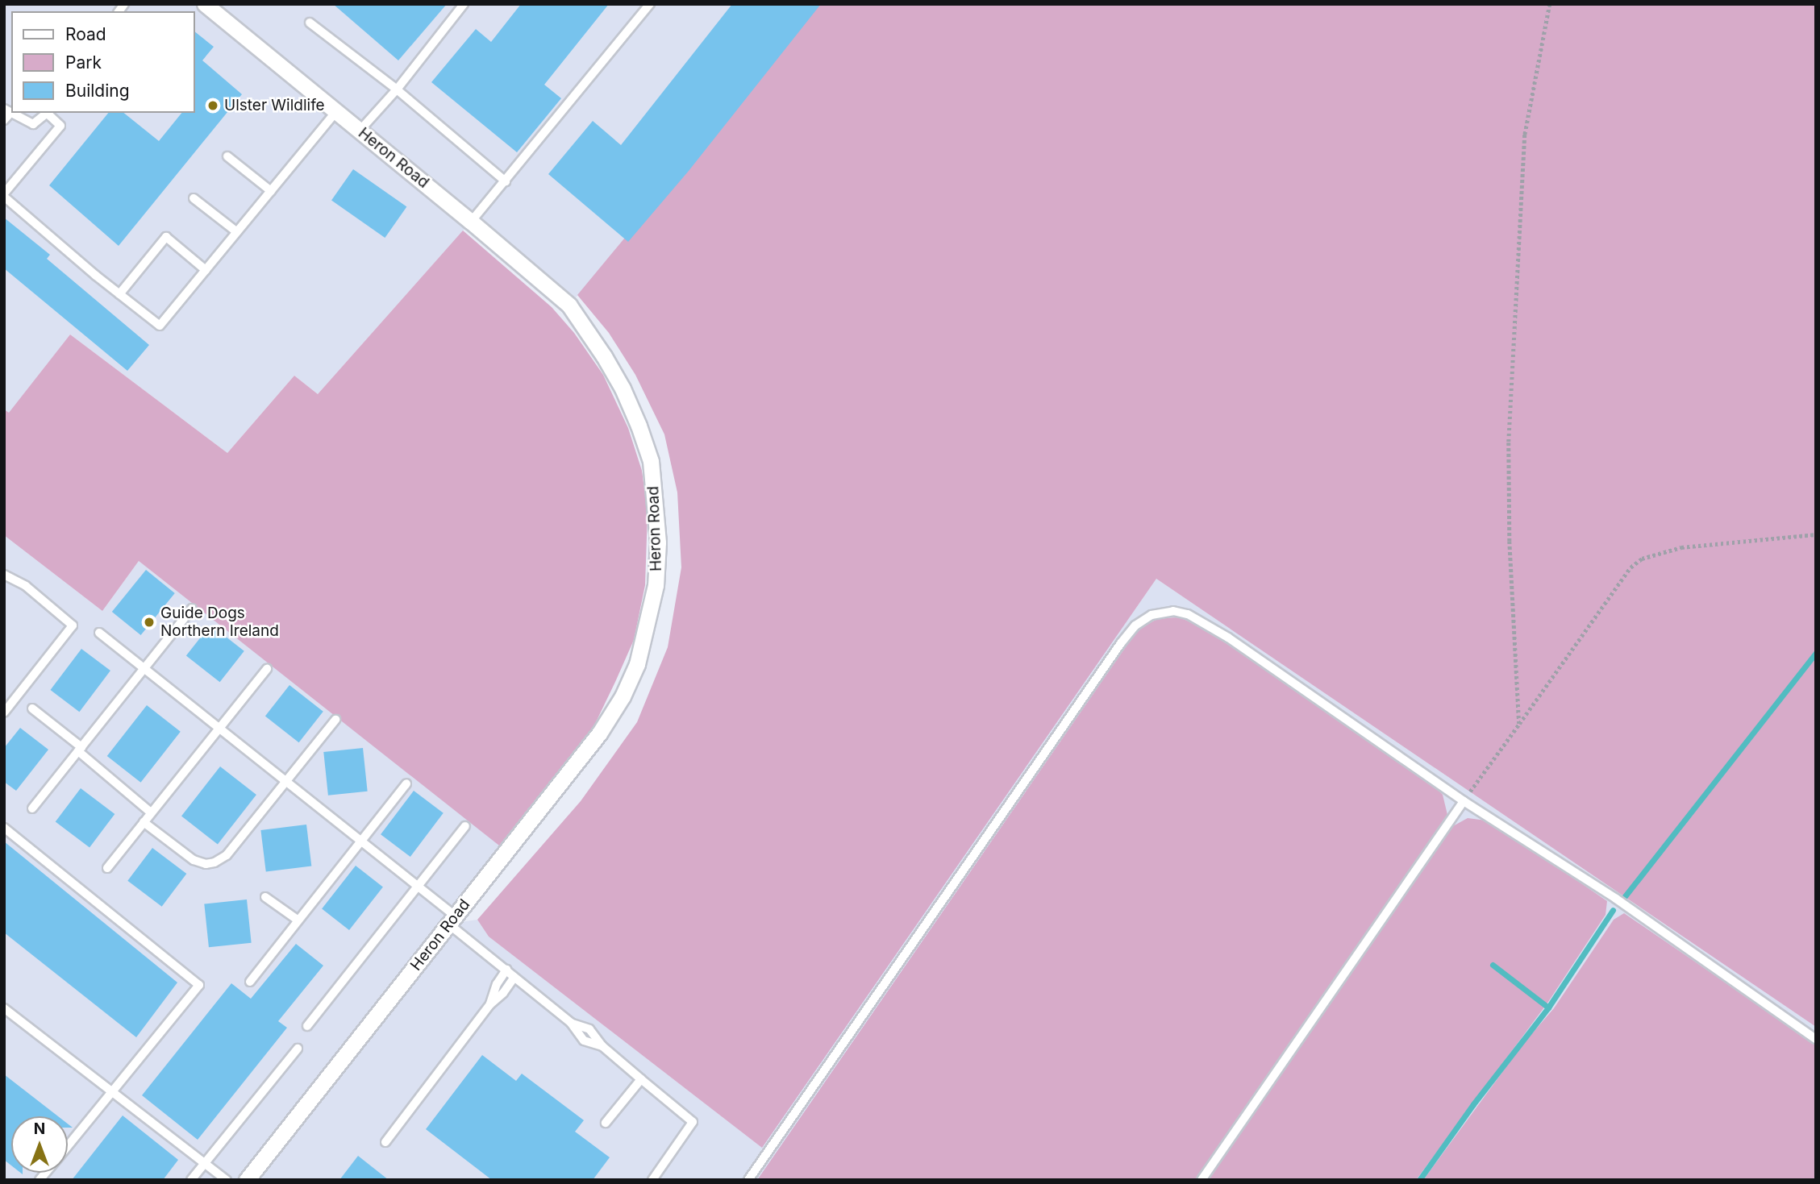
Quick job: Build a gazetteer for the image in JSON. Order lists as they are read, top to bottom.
{
  "streets": {
    "street": ["Heron Road"]
  },
  "places": ["Ulster Wildlife", "Guide Dogs Northern Ireland"],
  "legend": ["Road", "Park", "Building"],
  "north": "top"
}
